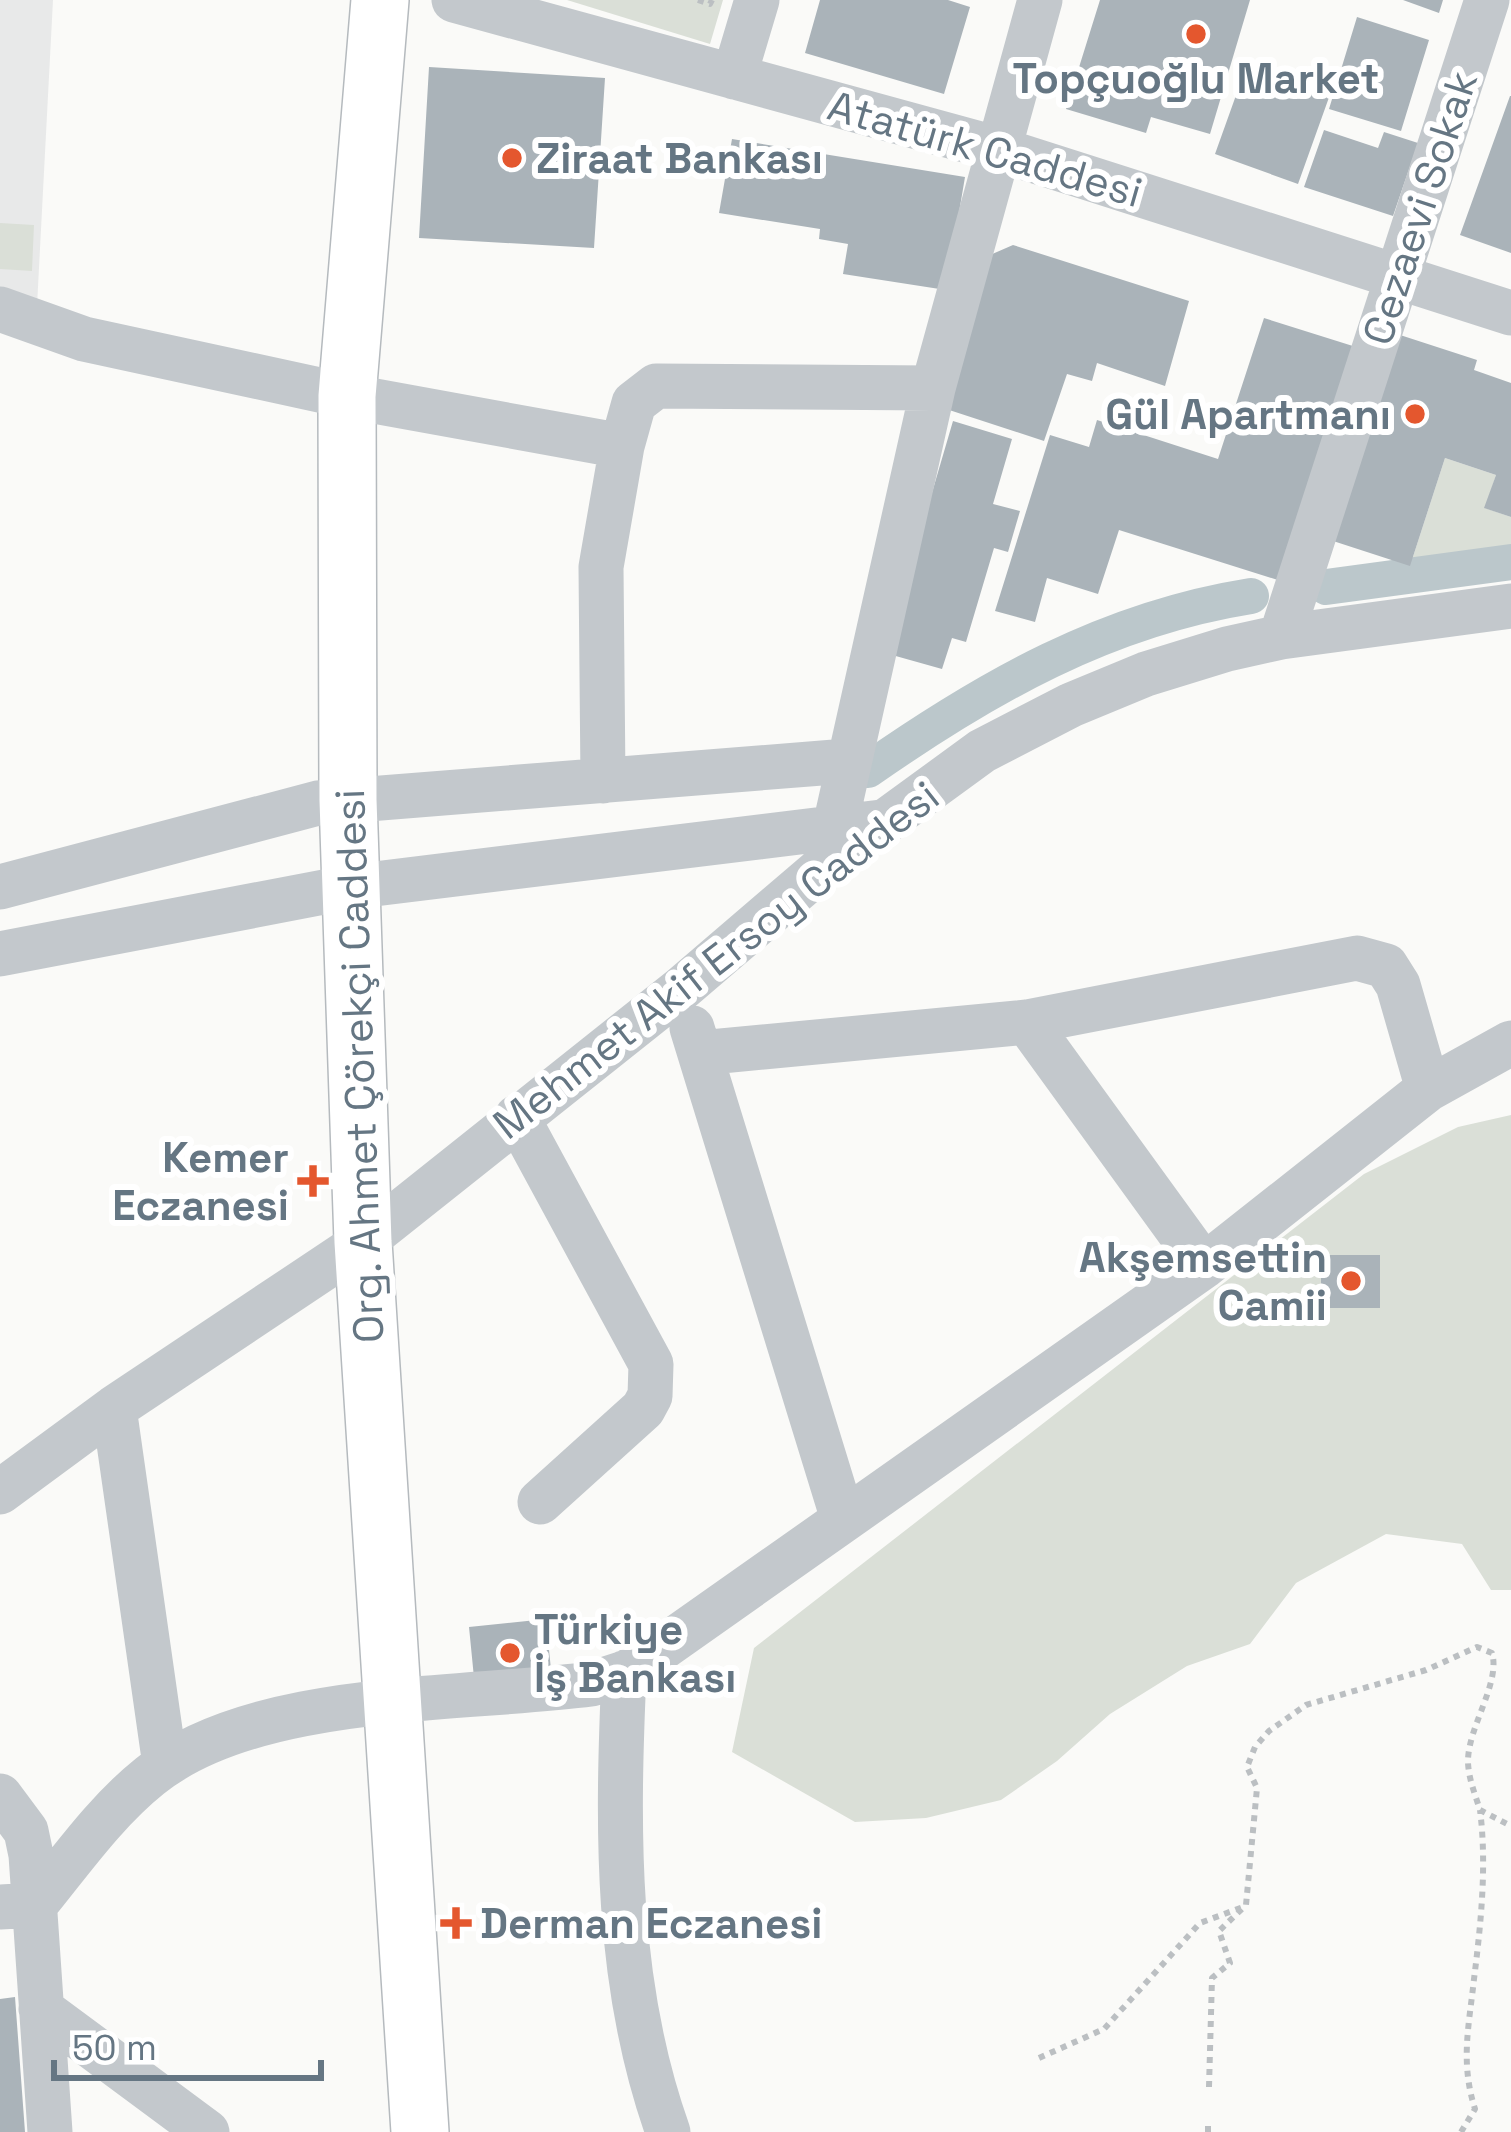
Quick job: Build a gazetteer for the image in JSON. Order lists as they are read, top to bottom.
{
  "streets": {
    "main road": ["Org. Ahmet Çörekçi Caddesi"],
    "street": ["Atatürk Caddesi", "Cezaevi Sokak", "Mehmet Akif Ersoy Caddesi"]
  },
  "crossings": [
    ["Atatürk Caddesi", "Cezaevi Sokak"],
    ["Cezaevi Sokak", "Mehmet Akif Ersoy Caddesi"],
    ["Mehmet Akif Ersoy Caddesi", "Org. Ahmet Çörekçi Caddesi"]
  ],
  "places": {
    "other": [
      "Topçuoğlu Market",
      "Ziraat Bankası",
      "Gül Apartmanı",
      "Akşemsettin Camii",
      "Türkiye İş Bankası"
    ],
    "health": ["Kemer Eczanesi", "Derman Eczanesi"]
  },
  "scale_bar": "50 m"
}
